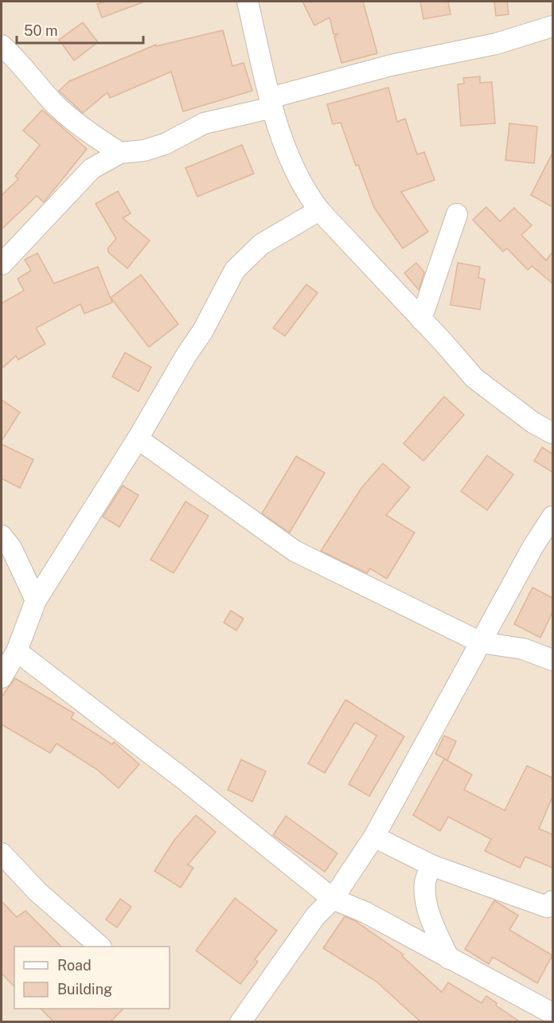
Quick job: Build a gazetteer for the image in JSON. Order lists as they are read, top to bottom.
{
  "legend": ["Road", "Building"],
  "scale_bar": "50 m"
}
